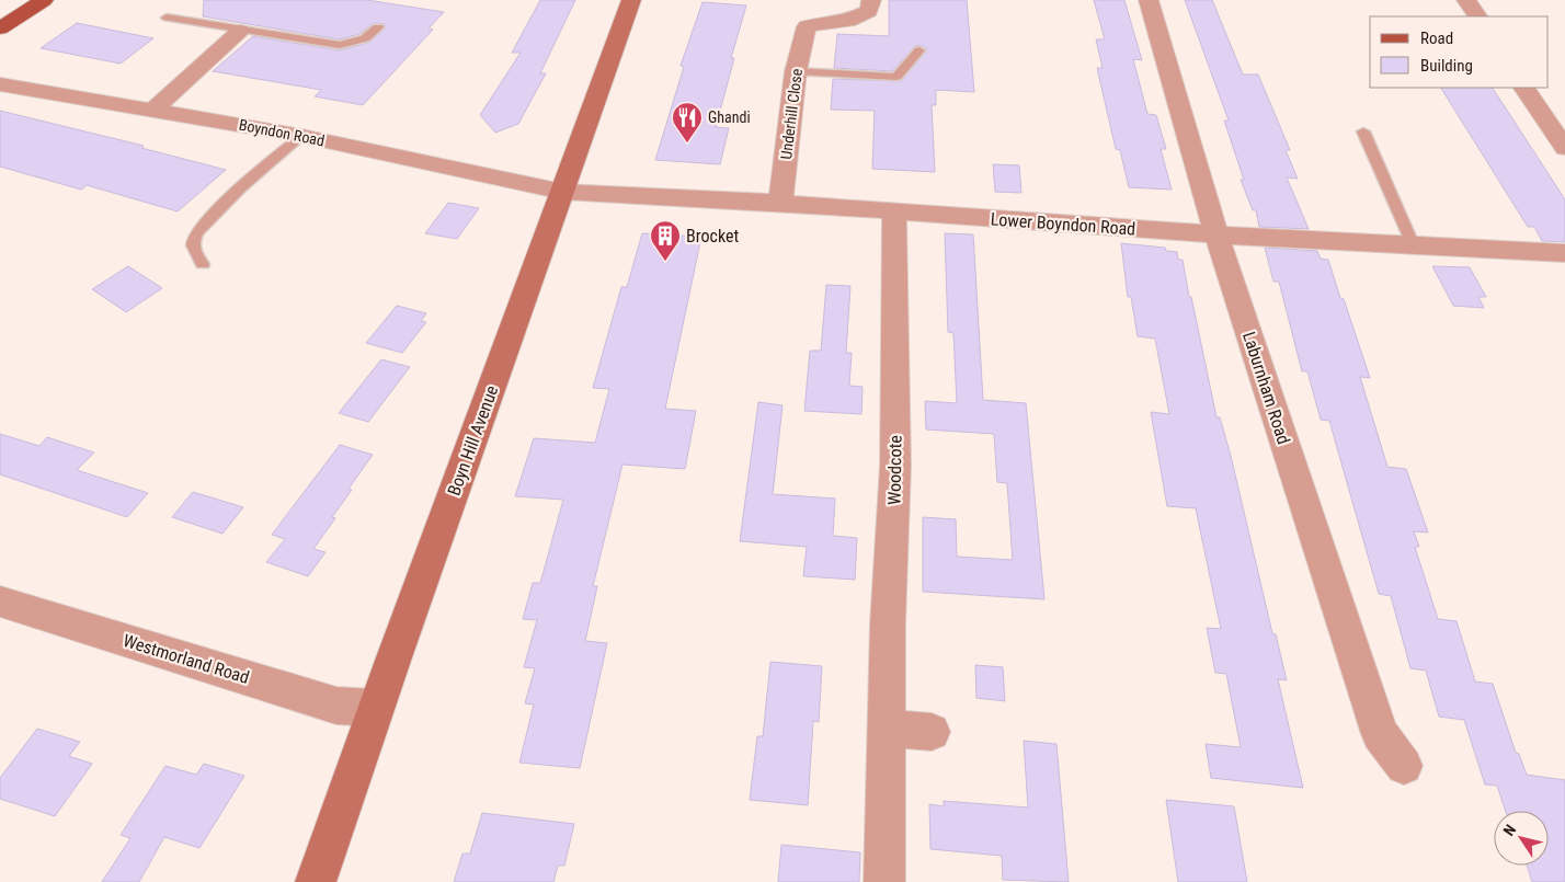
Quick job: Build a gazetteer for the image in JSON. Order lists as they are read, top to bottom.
{
  "streets": {
    "street": [
      "Underhill Close",
      "Boyndon Road",
      "Lower Boyndon Road",
      "Laburnham Road",
      "Boyn Hill Avenue",
      "Woodcote",
      "Westmorland Road"
    ]
  },
  "crossings": [
    ["Underhill Close", "Lower Boyndon Road"],
    ["Boyndon Road", "Lower Boyndon Road"],
    ["Boyndon Road", "Boyn Hill Avenue"],
    ["Lower Boyndon Road", "Laburnham Road"],
    ["Lower Boyndon Road", "Boyn Hill Avenue"],
    ["Lower Boyndon Road", "Woodcote"],
    ["Boyn Hill Avenue", "Westmorland Road"]
  ],
  "places": {
    "restaurant": ["Ghandi"],
    "building": ["Brocket"]
  },
  "legend": ["Road", "Building"],
  "north": "top left"
}
